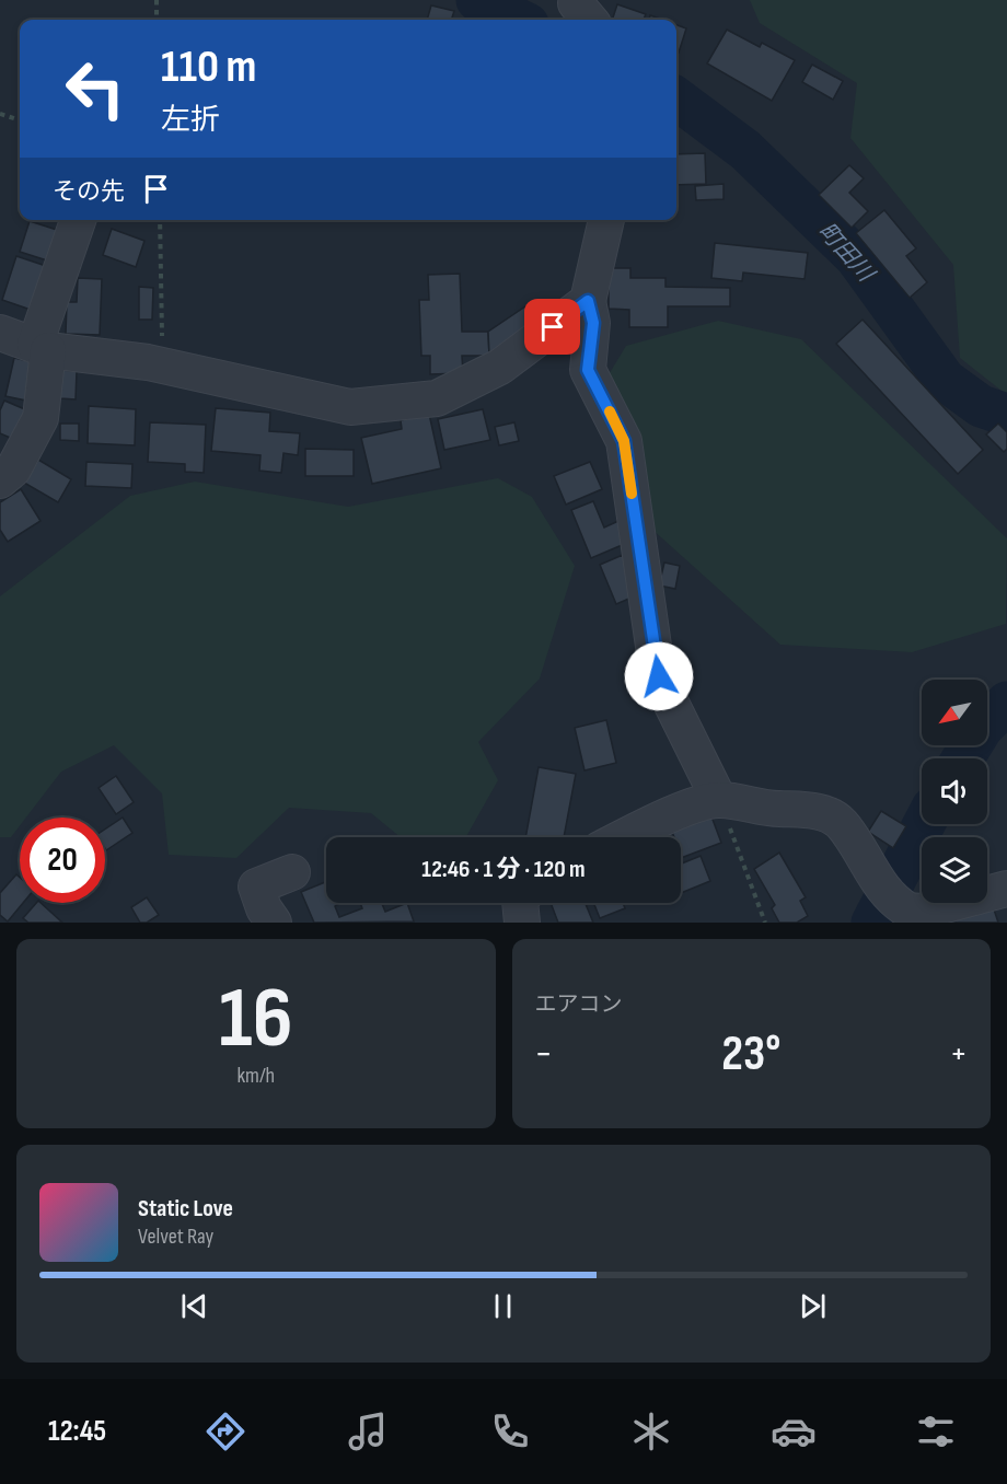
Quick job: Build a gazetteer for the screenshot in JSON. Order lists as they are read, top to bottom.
{
  "water": ["町田川"],
  "north": "bottom left",
  "page": {
    "turn": ["110 m", "左折"],
    "then": "その先",
    "limit": "20",
    "trip": "12:46 · 1 分 · 120 m",
    "tile": [
      ["16", "km/h"],
      "エアコン"
    ],
    "heat": ["−", "23°", "+"],
    "song": ["Static Love", "Velvet Ray"],
    "tabs": "12:45"
  }
}
